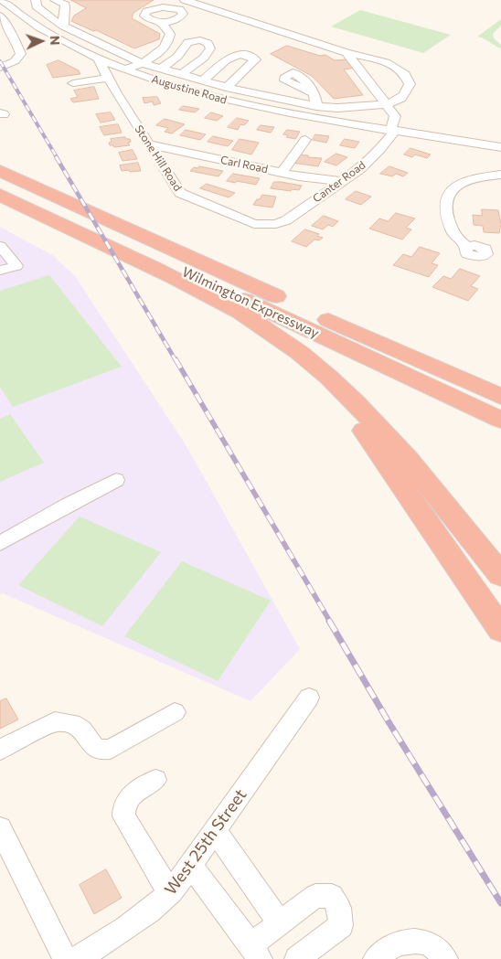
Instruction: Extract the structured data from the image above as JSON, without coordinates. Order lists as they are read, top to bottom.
{
  "streets": {
    "highway": ["Wilmington Expressway"],
    "street": [
      "Augustine Road",
      "Stone Hill Road",
      "Carl Road",
      "Canter Road",
      "West 25th Street"
    ]
  },
  "crossings": [
    ["Augustine Road", "Stone Hill Road"],
    ["Augustine Road", "Canter Road"],
    ["Stone Hill Road", "Carl Road"],
    ["Stone Hill Road", "Canter Road"],
    ["Carl Road", "Canter Road"]
  ],
  "north": "right"
}
